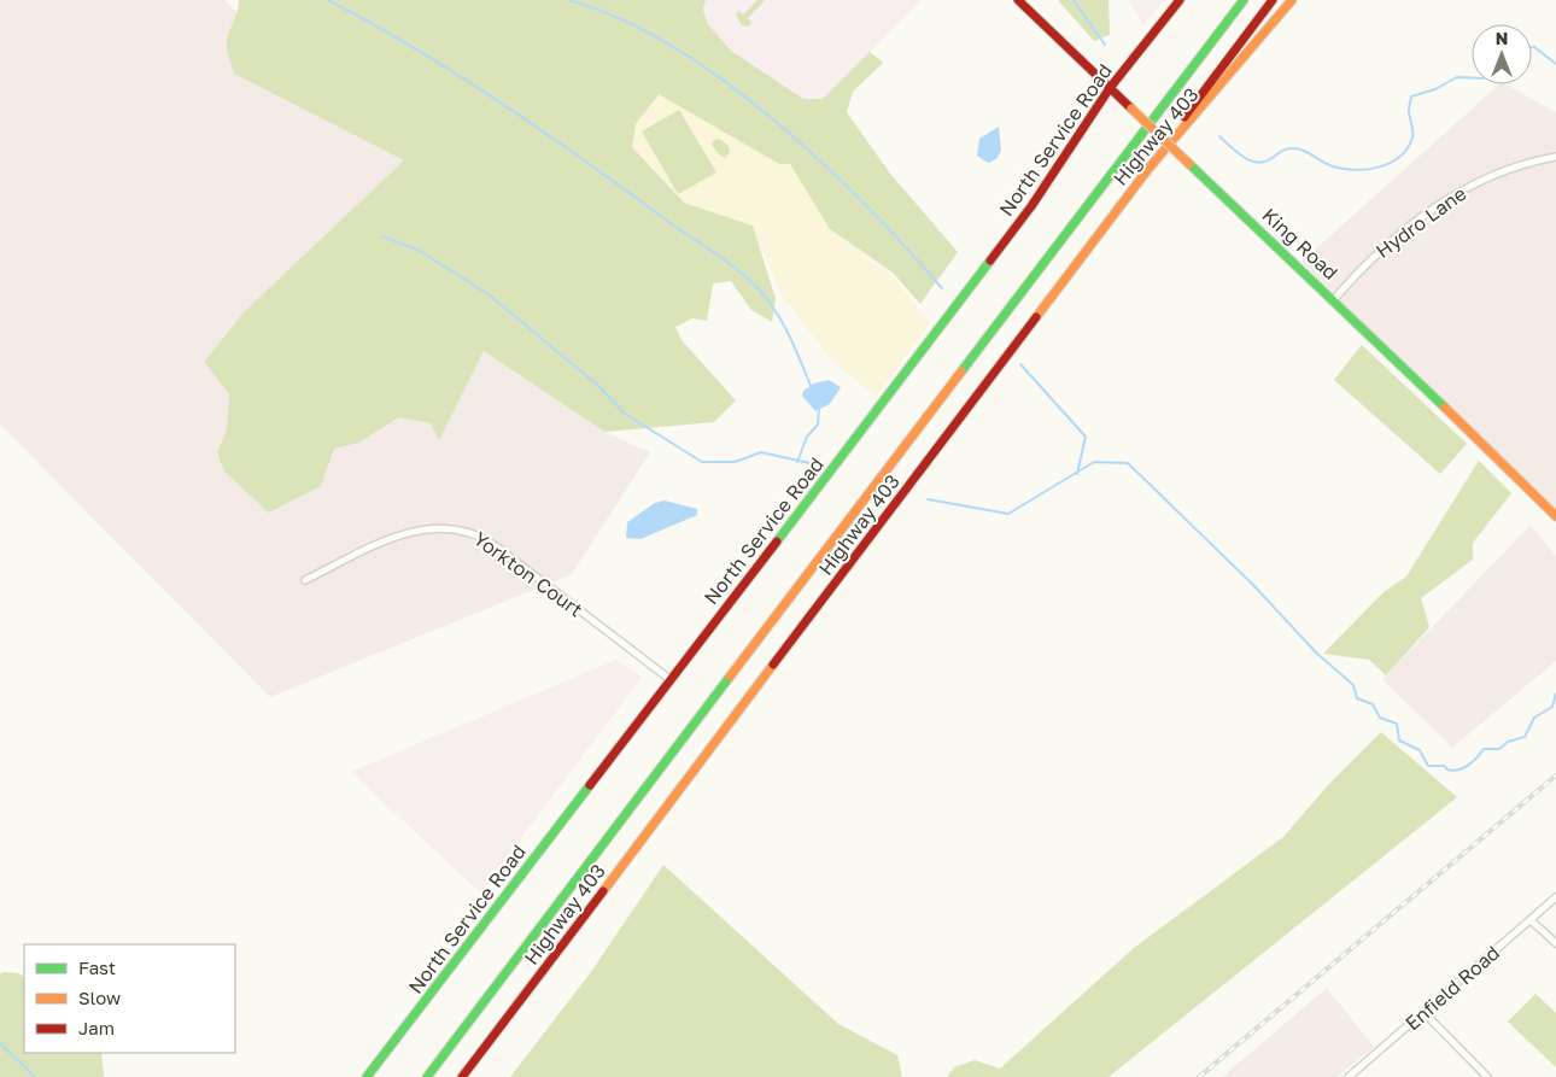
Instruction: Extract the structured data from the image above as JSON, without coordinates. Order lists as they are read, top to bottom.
{
  "streets": {
    "main road": ["Highway 403", "North Service Road", "King Road"],
    "street": ["Hydro Lane", "Yorkton Court", "Enfield Road"]
  },
  "crossings": [
    ["North Service Road", "King Road"],
    ["North Service Road", "Yorkton Court"],
    ["Hydro Lane", "King Road"]
  ],
  "legend": ["Fast", "Slow", "Jam"],
  "north": "top"
}
